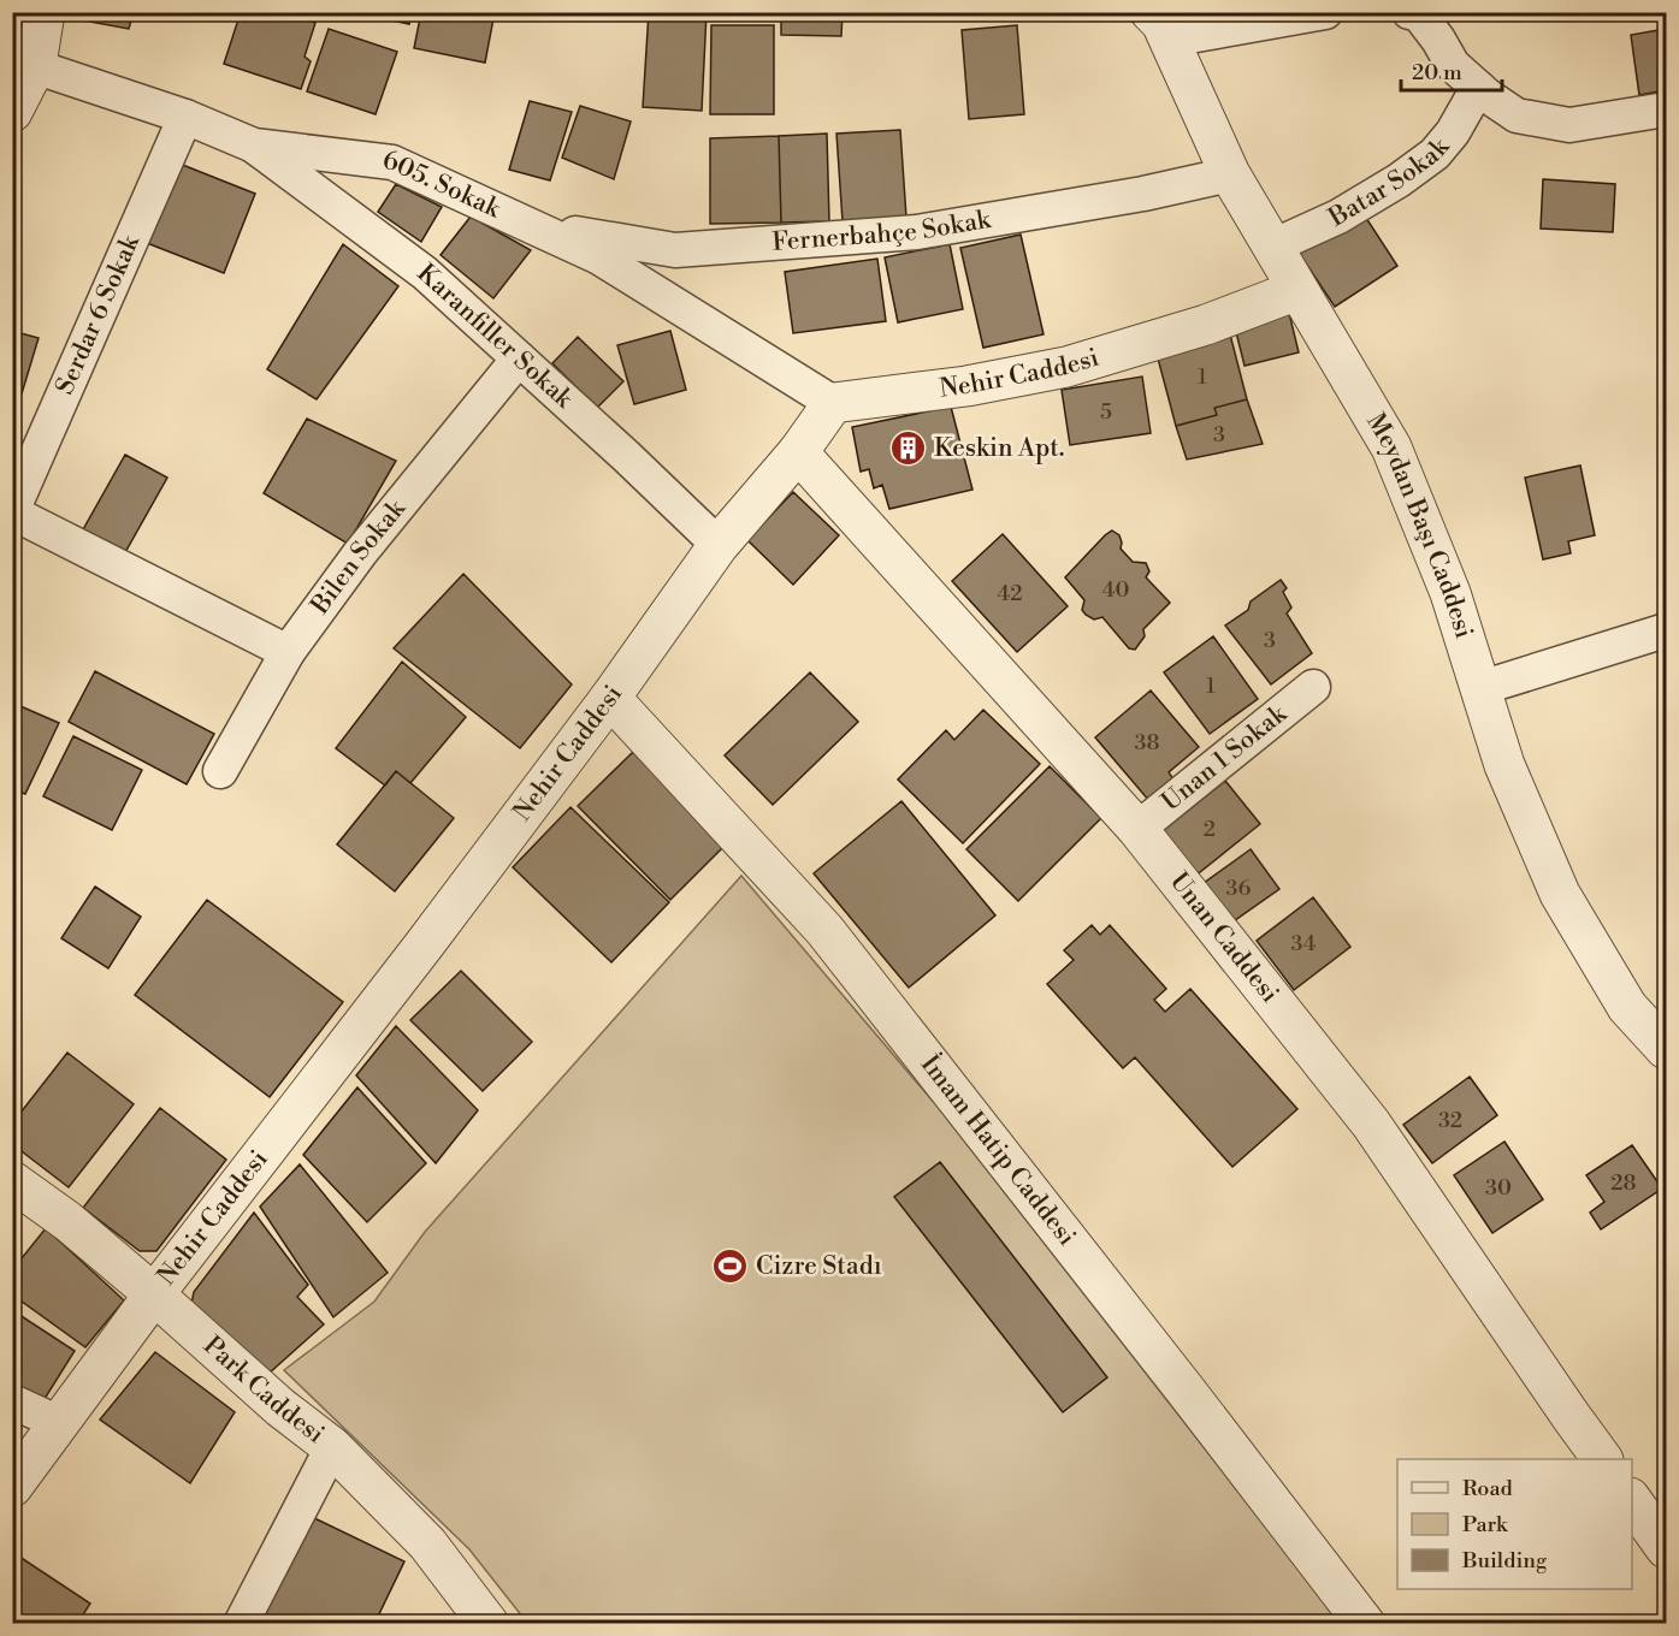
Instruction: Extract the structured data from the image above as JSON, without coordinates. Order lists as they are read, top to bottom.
{
  "streets": {
    "street": [
      "Batar Sokak",
      "605. Sokak",
      "Fernerbahçe Sokak",
      "Serdar 6 Sokak",
      "Karanfiller Sokak",
      "Nehir Caddesi",
      "Meydan Başı Caddesi",
      "Bilen Sokak",
      "Unan 1 Sokak",
      "Unan Caddesi",
      "İmam Hatip Caddesi",
      "Park Caddesi"
    ]
  },
  "crossings": [
    ["Batar Sokak", "Meydan Başı Caddesi"],
    ["605. Sokak", "Fernerbahçe Sokak"],
    ["605. Sokak", "Serdar 6 Sokak"],
    ["605. Sokak", "Karanfiller Sokak"],
    ["605. Sokak", "Nehir Caddesi"],
    ["Fernerbahçe Sokak", "Meydan Başı Caddesi"],
    ["Karanfiller Sokak", "Nehir Caddesi"],
    ["Karanfiller Sokak", "Bilen Sokak"],
    ["Nehir Caddesi", "Meydan Başı Caddesi"],
    ["Nehir Caddesi", "Unan Caddesi"],
    ["Nehir Caddesi", "İmam Hatip Caddesi"],
    ["Nehir Caddesi", "Park Caddesi"],
    ["Unan 1 Sokak", "Unan Caddesi"]
  ],
  "places": {
    "building": ["Keskin Apt."],
    "sports": ["Cizre Stadı"]
  },
  "house_numbers": [
    "1",
    "5",
    "3",
    "40",
    "42",
    "3",
    "1",
    "38",
    "2",
    "36",
    "34",
    "32",
    "28",
    "30"
  ],
  "legend": ["Road", "Park", "Building"],
  "scale_bar": "20 m"
}
